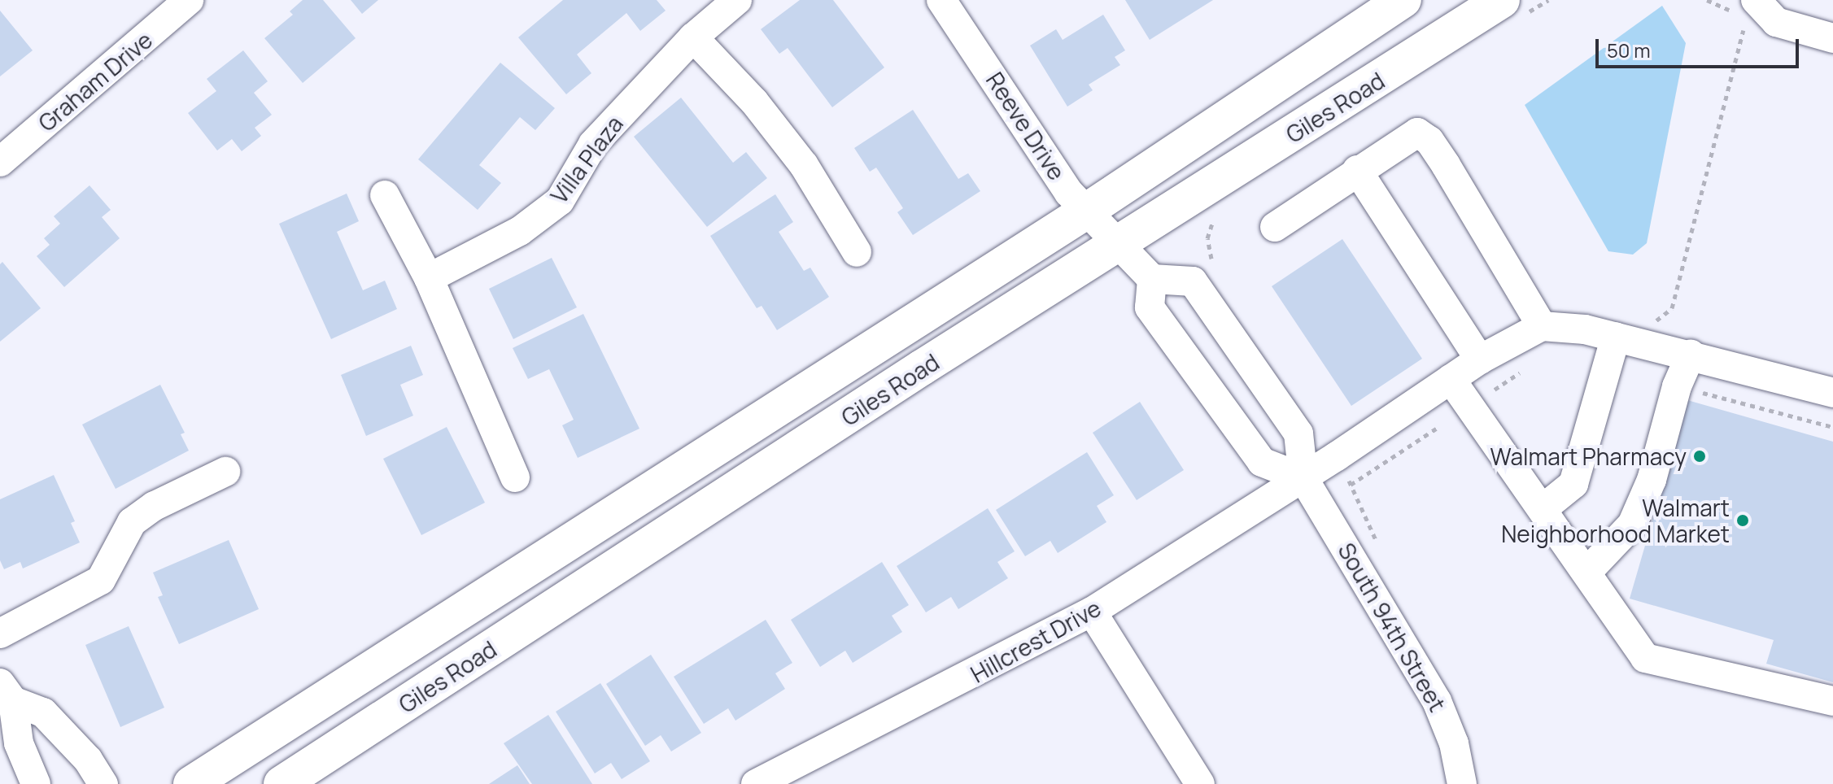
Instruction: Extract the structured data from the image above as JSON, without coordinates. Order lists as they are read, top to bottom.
{
  "streets": {
    "main road": ["Giles Road"],
    "street": [
      "Graham Drive",
      "Reeve Drive",
      "Villa Plaza",
      "South 94th Street",
      "Hillcrest Drive"
    ]
  },
  "crossings": [
    ["Giles Road", "Reeve Drive"],
    ["South 94th Street", "Hillcrest Drive"]
  ],
  "places": ["Walmart Pharmacy", "Walmart Neighborhood Market"],
  "scale_bar": "50 m"
}
